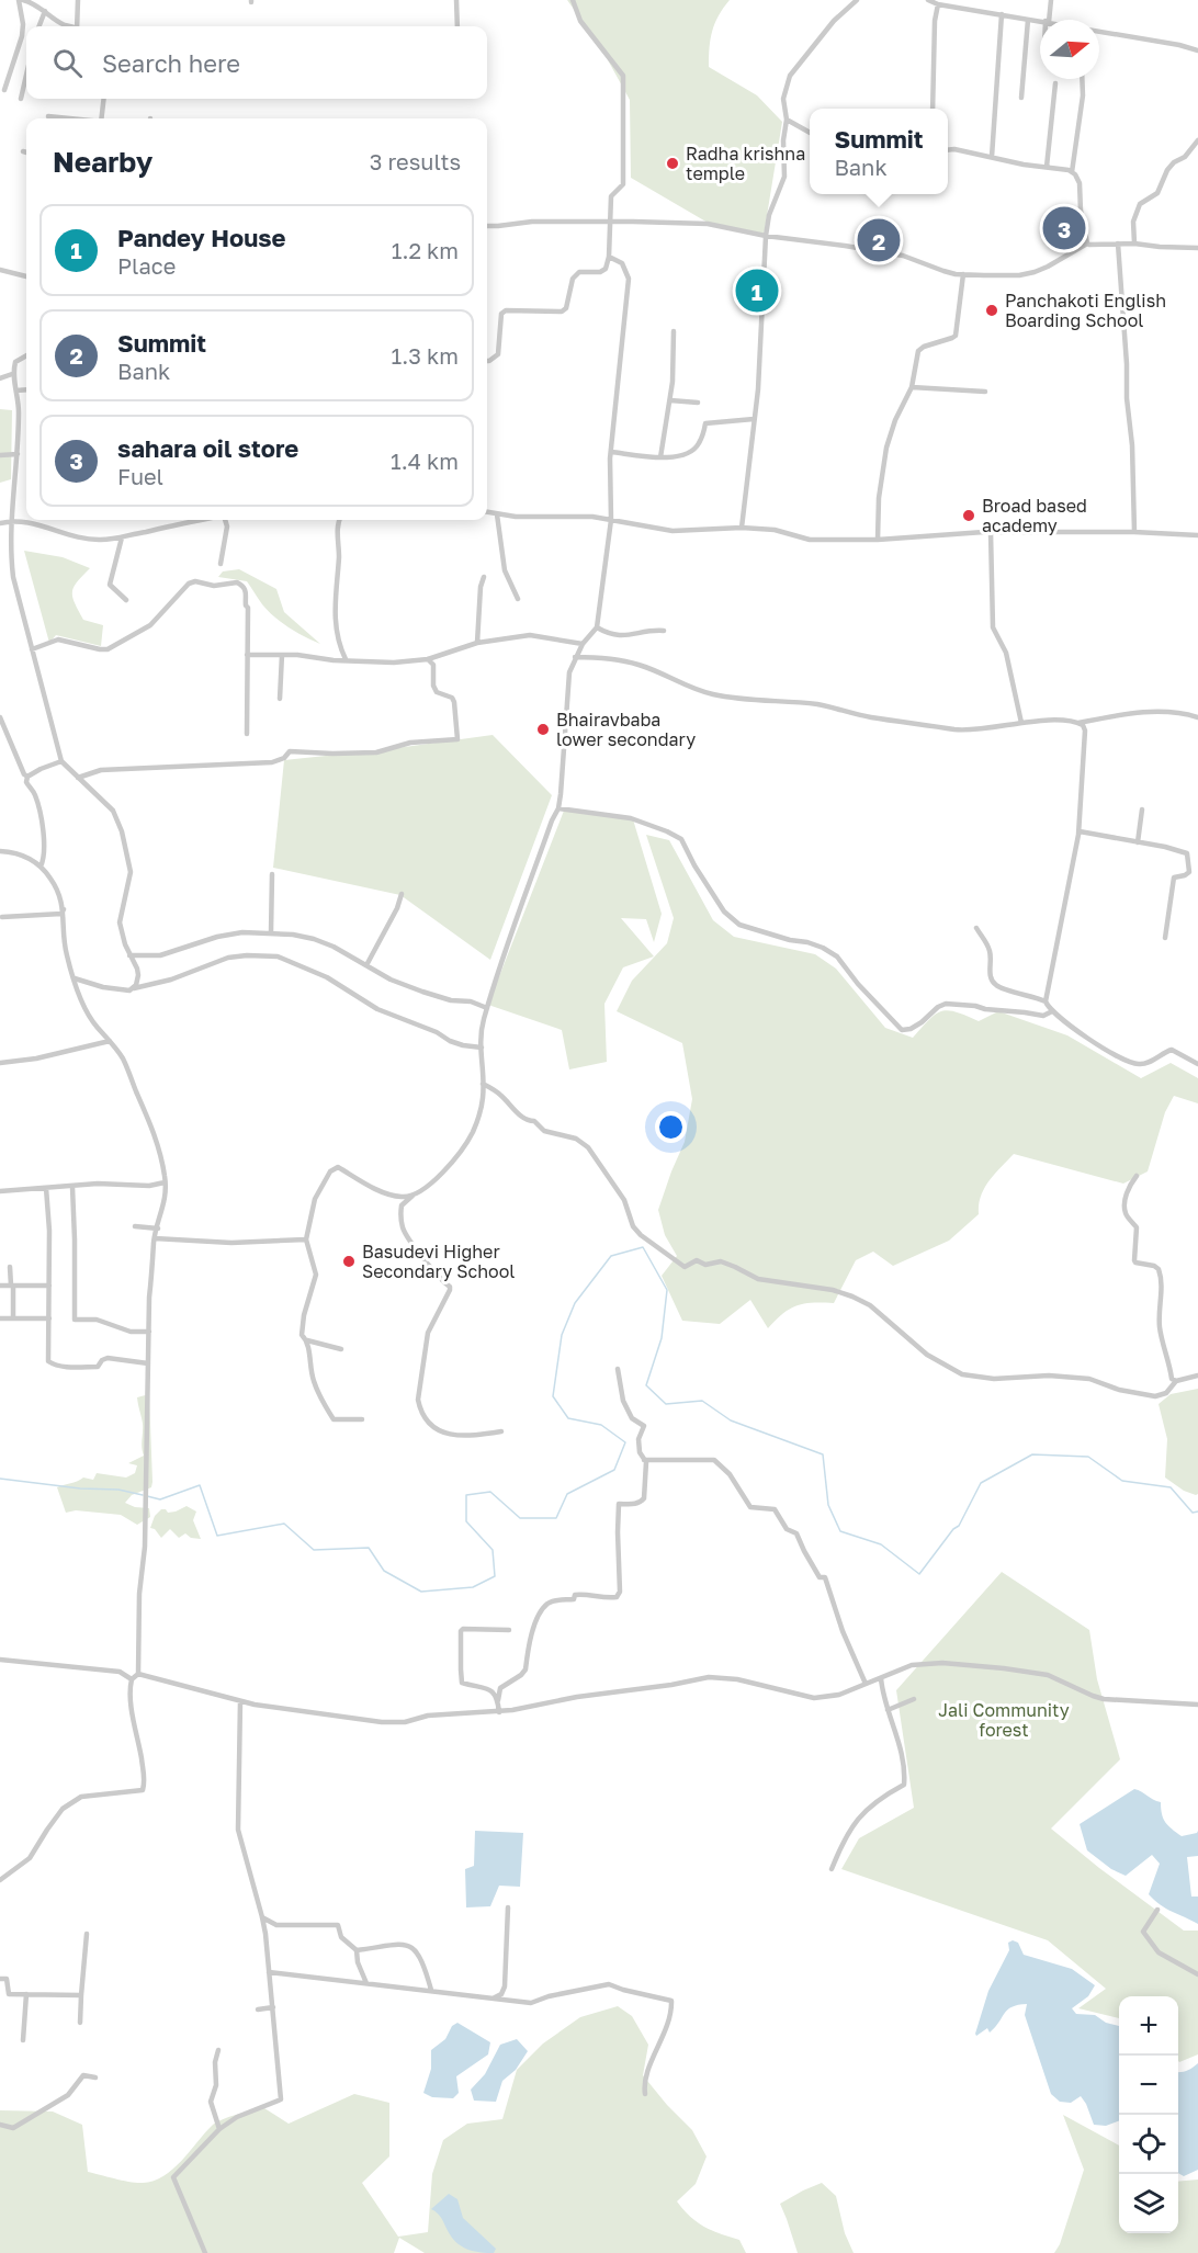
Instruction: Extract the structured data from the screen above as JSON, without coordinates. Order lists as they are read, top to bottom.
{
  "parks": ["Jali Community forest"],
  "places": [
    "Radha krishna temple",
    "Panchakoti English Boarding School",
    "Broad based academy",
    "Bhairavbaba lower secondary",
    "Basudevi Higher Secondary School"
  ],
  "north": "right",
  "page": {
    "search": "Search here",
    "popup": ["Summit", "Bank"],
    "heading": ["Nearby", "3 results"],
    "pins": ["3", "2", "1"],
    "list": [
      {
        "mark": "1",
        "name": "Pandey House",
        "note": "Place",
        "value": "1.2 km"
      },
      {
        "mark": "2",
        "name": "Summit",
        "note": "Bank",
        "value": "1.3 km"
      },
      {
        "mark": "3",
        "name": "sahara oil store",
        "note": "Fuel",
        "value": "1.4 km"
      }
    ],
    "map_buttons": ["+", "−"]
  }
}
